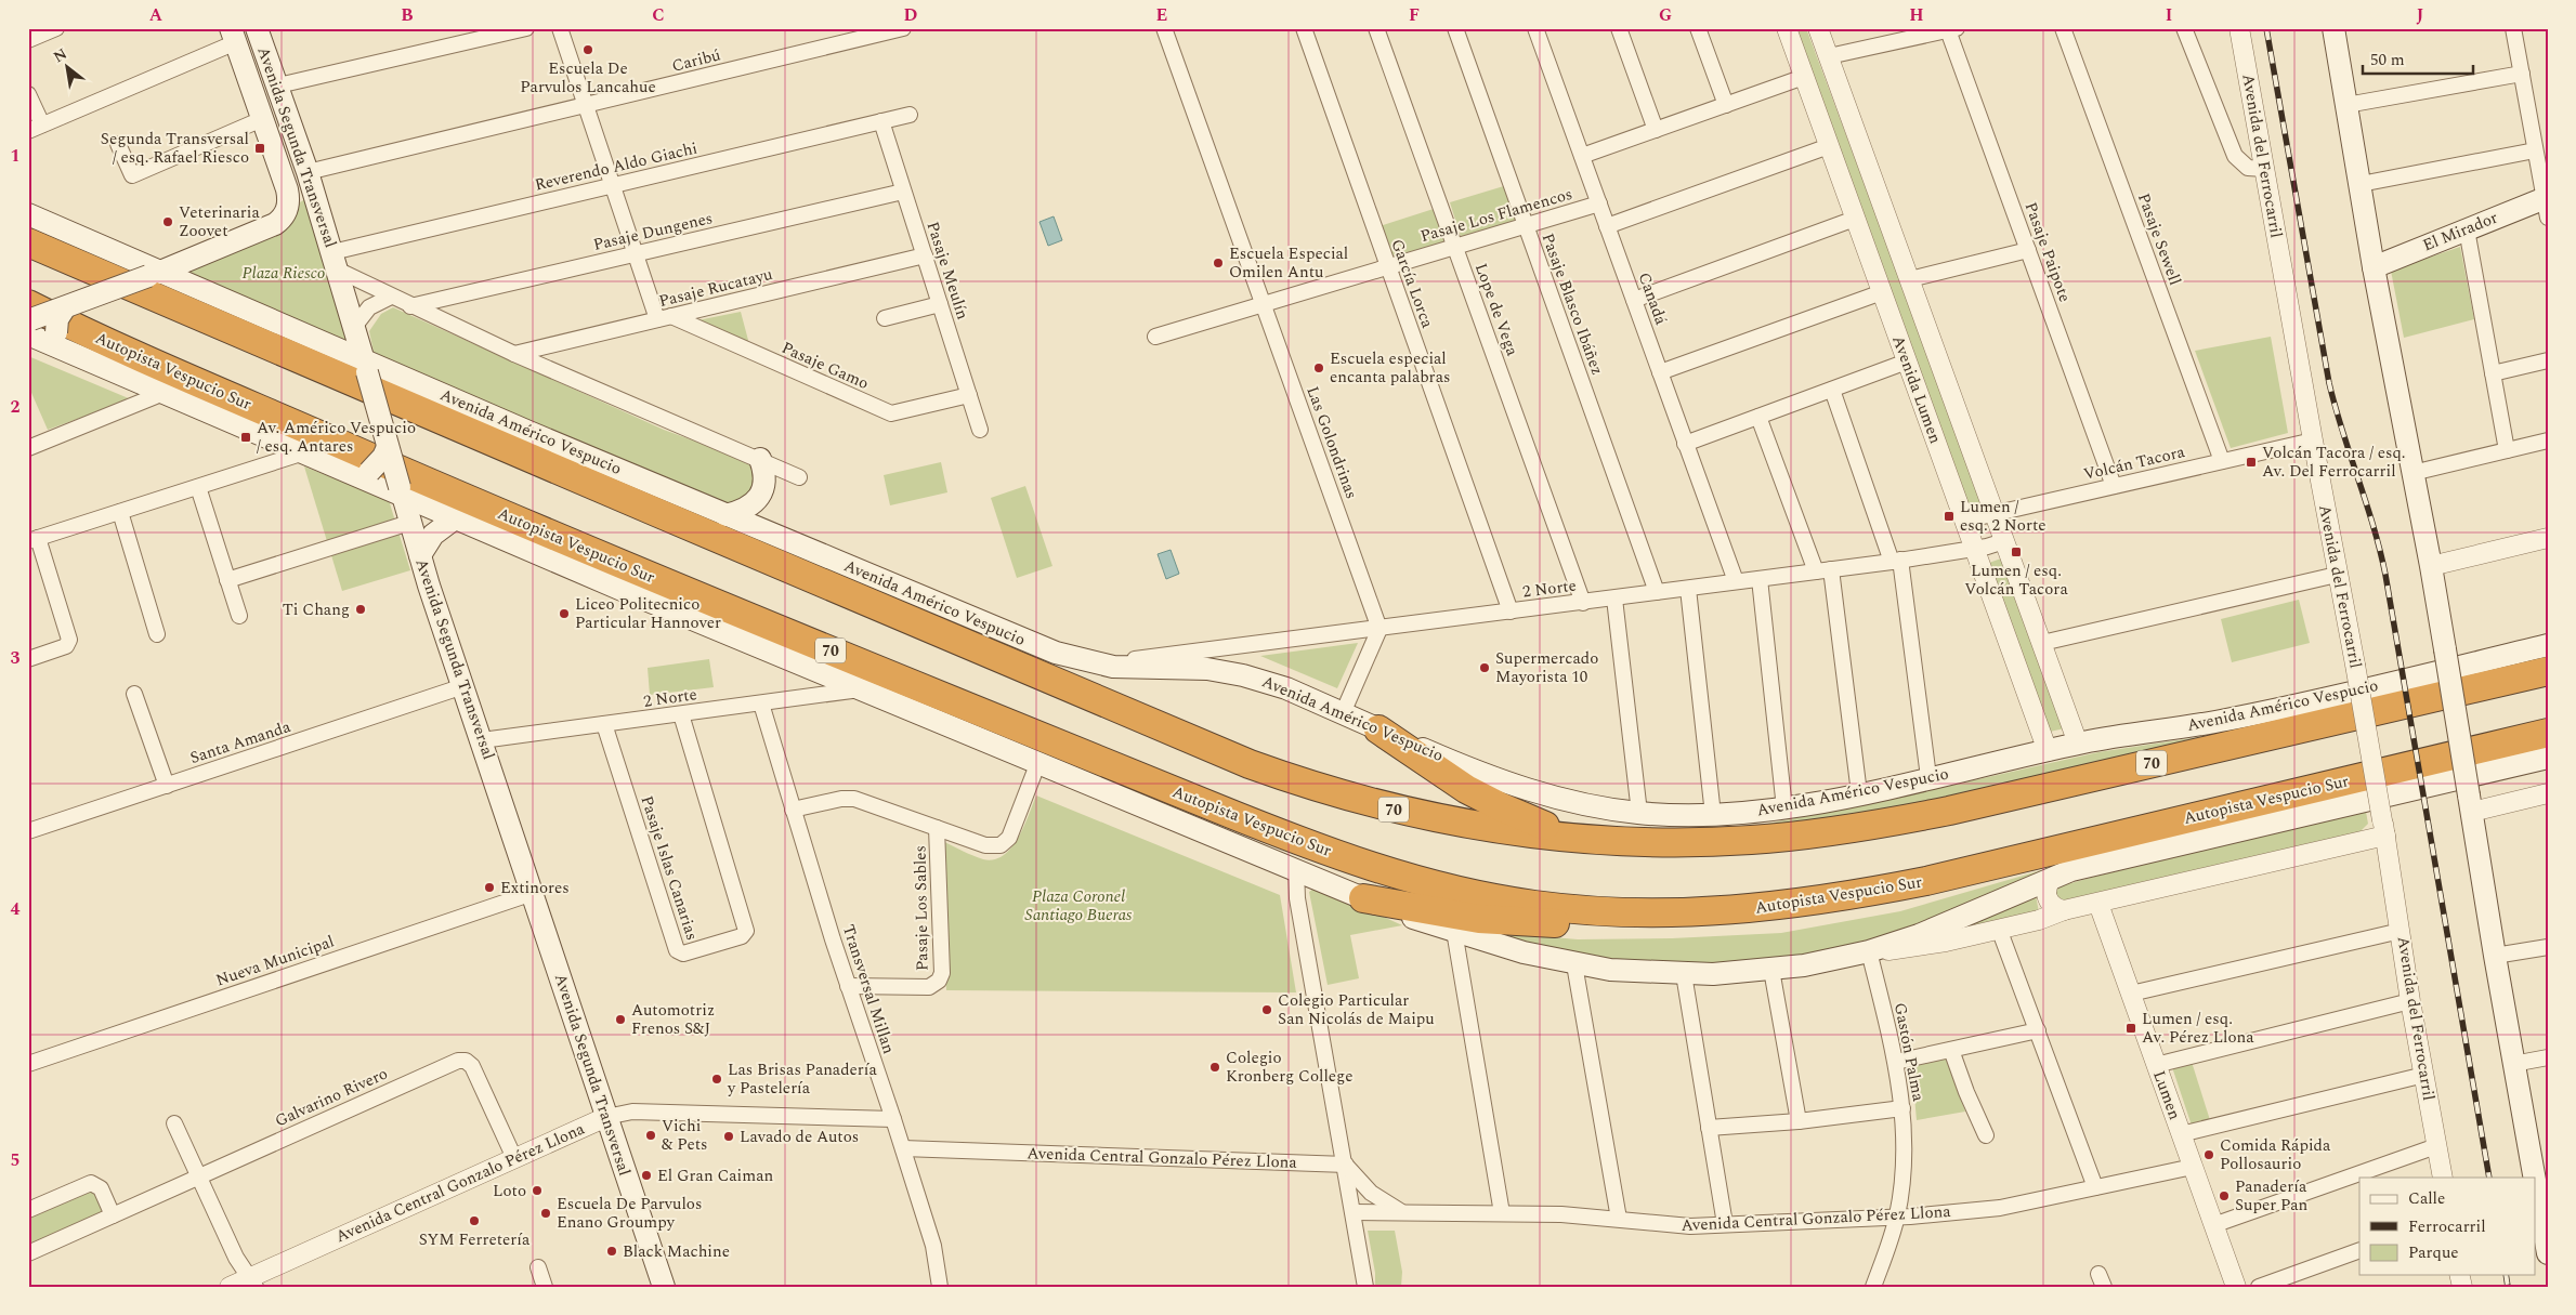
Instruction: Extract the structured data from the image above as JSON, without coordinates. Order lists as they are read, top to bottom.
{
  "streets": {
    "highway": ["Autopista Vespucio Sur", "70"],
    "main road": ["Avenida Segunda Transversal", "El Mirador", "Avenida Américo Vespucio"],
    "street": [
      "Caribú",
      "Avenida del Ferrocarril",
      "Reverendo Aldo Giachi",
      "Pasaje Los Flamencos",
      "Pasaje Dungenes",
      "Pasaje Sewell",
      "Pasaje Paipote",
      "Pasaje Meulín",
      "García Lorca",
      "Pasaje Rucatayu",
      "Canadá",
      "Pasaje Blasco Ibáñez",
      "Lope de Vega",
      "Pasaje Gamo",
      "Avenida Lumen",
      "Las Golondrinas",
      "Volcán Tacora",
      "2 Norte",
      "Santa Amanda",
      "Pasaje Islas Canarias",
      "Pasaje Los Sables",
      "Nueva Municipal",
      "Transversal Millan",
      "Gastón Palma",
      "Lumen",
      "Galvarino Rivero",
      "Avenida Central Gonzalo Pérez Llona"
    ]
  },
  "crossings": [
    ["Caribú", "Avenida Segunda Transversal"],
    ["Avenida Segunda Transversal", "Reverendo Aldo Giachi"],
    ["Avenida Segunda Transversal", "Autopista Vespucio Sur"],
    ["Avenida Segunda Transversal", "Avenida Américo Vespucio"],
    ["Avenida Segunda Transversal", "2 Norte"],
    ["Avenida Segunda Transversal", "Santa Amanda"],
    ["Avenida Segunda Transversal", "Nueva Municipal"],
    ["Avenida Segunda Transversal", "Avenida Central Gonzalo Pérez Llona"],
    ["Avenida del Ferrocarril", "Volcán Tacora"],
    ["Reverendo Aldo Giachi", "Pasaje Meulín"],
    ["Pasaje Los Flamencos", "García Lorca"],
    ["Pasaje Los Flamencos", "Canadá"],
    ["Pasaje Los Flamencos", "Pasaje Blasco Ibáñez"],
    ["Pasaje Los Flamencos", "Lope de Vega"],
    ["Pasaje Los Flamencos", "Las Golondrinas"],
    ["Pasaje Dungenes", "Pasaje Meulín"],
    ["Pasaje Sewell", "Volcán Tacora"],
    ["Pasaje Paipote", "Volcán Tacora"],
    ["Pasaje Meulín", "Pasaje Rucatayu"],
    ["Pasaje Meulín", "Pasaje Gamo"],
    ["García Lorca", "2 Norte"],
    ["Pasaje Rucatayu", "Pasaje Gamo"],
    ["Canadá", "2 Norte"],
    ["Pasaje Blasco Ibáñez", "2 Norte"],
    ["Lope de Vega", "2 Norte"],
    ["Avenida Lumen", "Avenida Américo Vespucio"],
    ["Avenida Lumen", "Volcán Tacora"],
    ["Avenida Lumen", "2 Norte"],
    ["Avenida Américo Vespucio", "2 Norte"],
    ["Las Golondrinas", "2 Norte"],
    ["2 Norte", "Pasaje Islas Canarias"],
    ["2 Norte", "Transversal Millan"],
    ["Pasaje Los Sables", "Transversal Millan"],
    ["Transversal Millan", "Avenida Central Gonzalo Pérez Llona"],
    ["Gastón Palma", "Avenida Central Gonzalo Pérez Llona"],
    ["Lumen", "Avenida Central Gonzalo Pérez Llona"],
    ["Galvarino Rivero", "Avenida Central Gonzalo Pérez Llona"]
  ],
  "parks": ["Plaza Riesco", "Plaza Coronel Santiago Bueras"],
  "places": {
    "other": [
      "Escuela De Parvulos Lancahue",
      "Veterinaria Zoovet",
      "Escuela Especial Omilen Antu",
      "Escuela especial encanta palabras",
      "Ti Chang",
      "Liceo Politecnico Particular Hannover",
      "Supermercado Mayorista 10",
      "Extinores",
      "Colegio Particular San Nicolás de Maipu",
      "Automotriz Frenos S&J",
      "Colegio Kronberg College",
      "Las Brisas Panadería y Pastelería",
      "Vichi & Pets",
      "Lavado de Autos",
      "Comida Rápida Pollosaurio",
      "El Gran Caiman",
      "Loto",
      "Panadería Super Pan",
      "Escuela De Parvulos Enano Groumpy",
      "SYM Ferretería",
      "Black Machine"
    ],
    "transit": [
      "Segunda Transversal / esq. Rafael Riesco",
      "Av. Américo Vespucio / esq. Antares",
      "Volcán Tacora / esq. Av. Del Ferrocarril",
      "Lumen / esq. 2 Norte",
      "Lumen / esq. Volcán Tacora",
      "Lumen / esq. Av. Pérez Llona"
    ]
  },
  "legend": ["Calle", "Ferrocarril", "Parque"],
  "scale_bar": "50 m",
  "north": "top left",
  "grid": {
    "columns": [
      "A",
      "B",
      "C",
      "D",
      "E",
      "F",
      "G",
      "H",
      "I",
      "J"
    ],
    "rows": [
      "1",
      "2",
      "3",
      "4",
      "5"
    ]
  }
}
